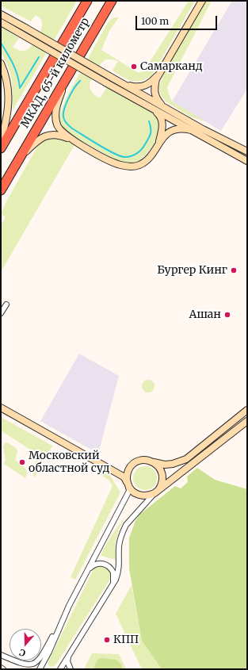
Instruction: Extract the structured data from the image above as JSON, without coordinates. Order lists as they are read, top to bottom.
{
  "streets": {
    "highway": ["МКАД, 65-й километр"]
  },
  "places": [
    "Самарканд",
    "Бургер Кинг",
    "Ашан",
    "Московский областной суд",
    "КПП"
  ],
  "scale_bar": "100 m",
  "north": "bottom"
}
